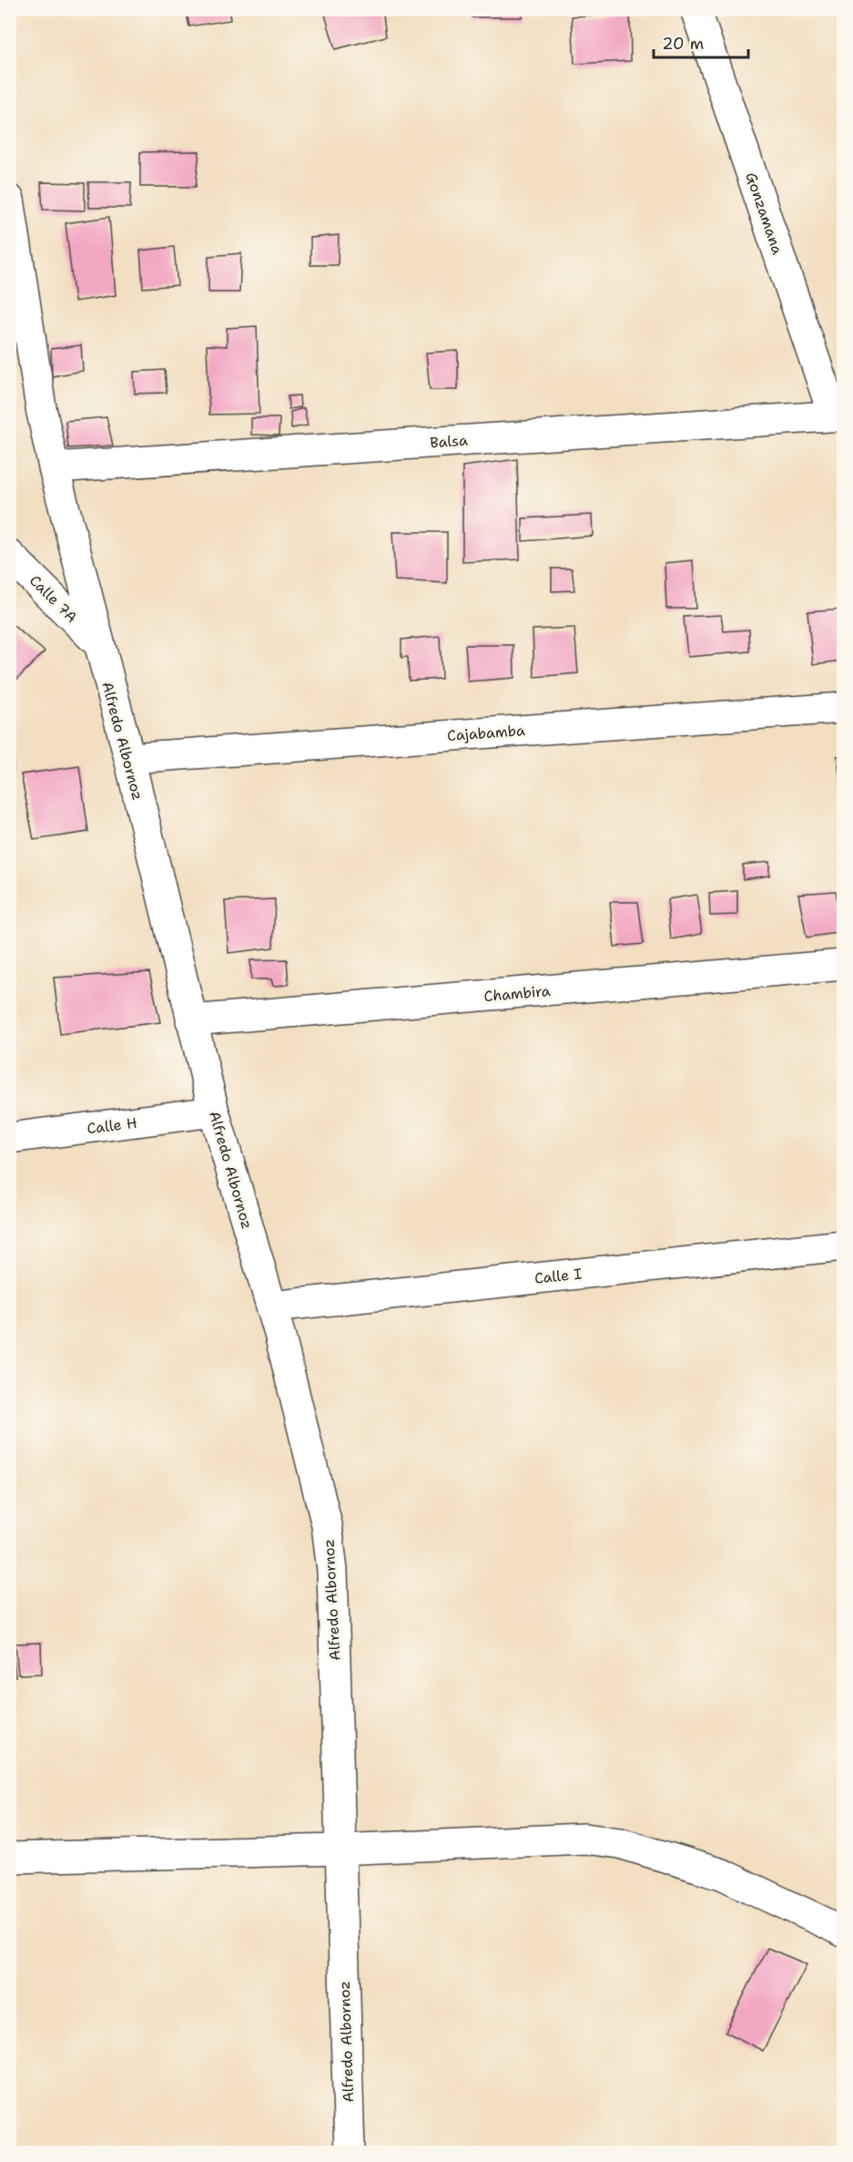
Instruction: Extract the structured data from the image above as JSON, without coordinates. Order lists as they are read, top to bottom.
{
  "streets": {
    "street": [
      "Gonzamana",
      "Balsa",
      "Calle 7A",
      "Cajabamba",
      "Alfredo Albornoz",
      "Chambira",
      "Calle H",
      "Calle I"
    ]
  },
  "crossings": [
    ["Gonzamana", "Balsa"],
    ["Balsa", "Alfredo Albornoz"],
    ["Calle 7A", "Alfredo Albornoz"],
    ["Cajabamba", "Alfredo Albornoz"],
    ["Alfredo Albornoz", "Chambira"],
    ["Alfredo Albornoz", "Calle H"],
    ["Alfredo Albornoz", "Calle I"]
  ],
  "scale_bar": "20 m"
}
